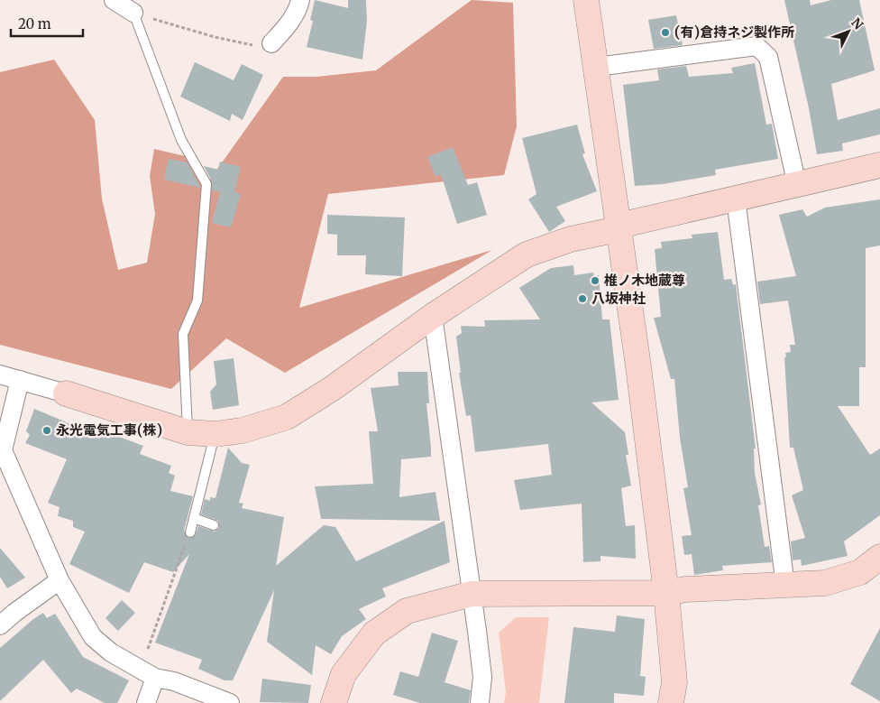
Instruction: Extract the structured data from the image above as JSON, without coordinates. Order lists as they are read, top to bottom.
{
  "places": [
    "(有)倉持ネジ製作所",
    "椎ノ木地蔵尊",
    "八坂神社",
    "永光電気工事(株)"
  ],
  "scale_bar": "20 m",
  "north": "top right"
}
